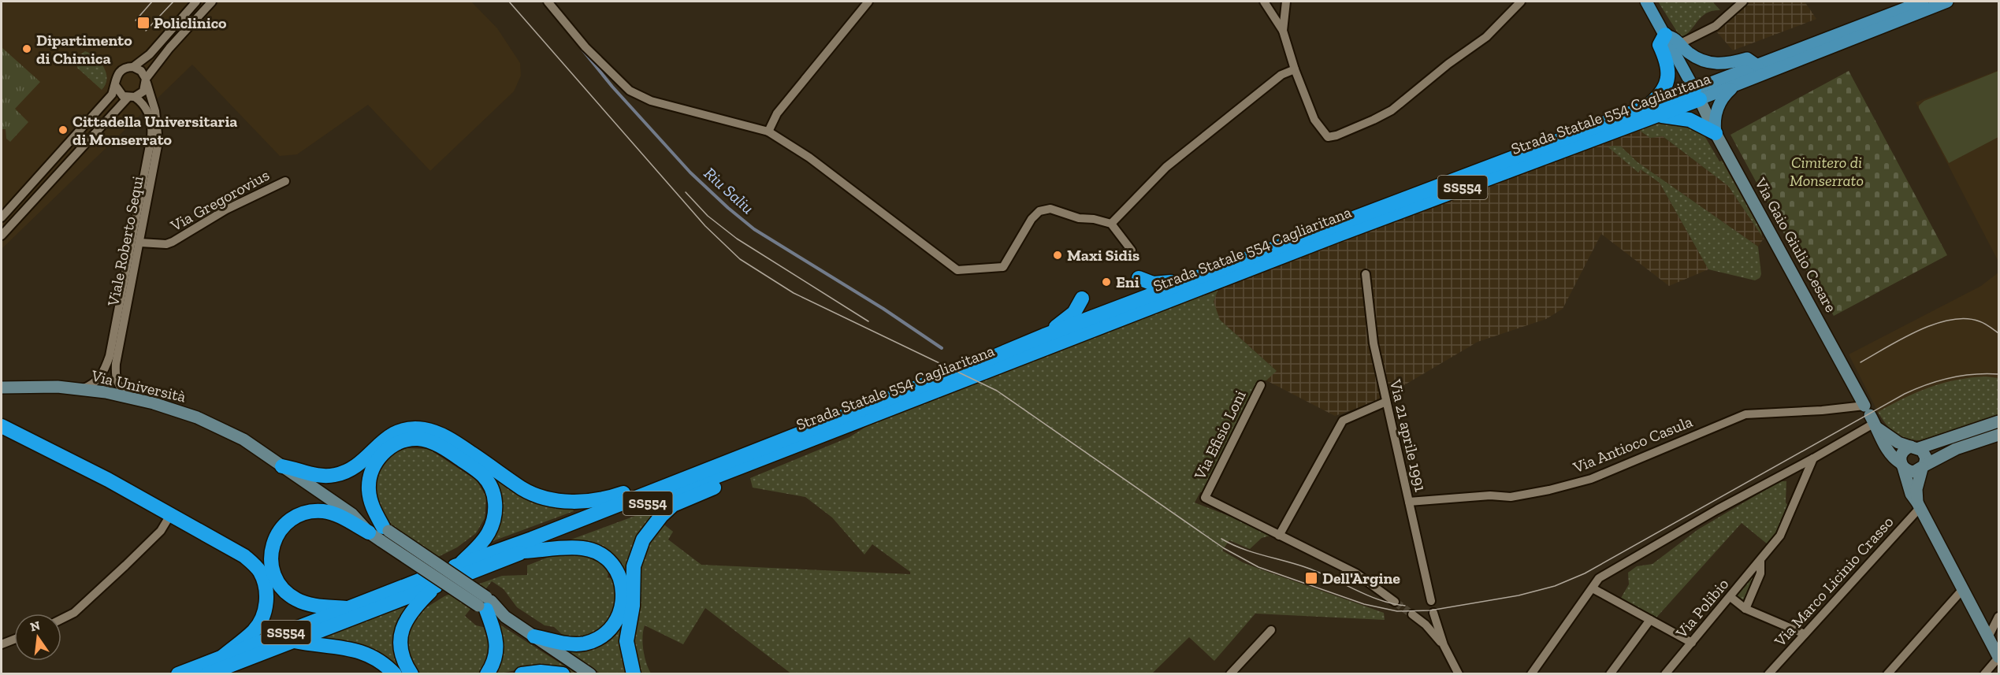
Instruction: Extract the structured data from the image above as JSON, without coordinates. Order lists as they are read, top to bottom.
{
  "streets": {
    "highway": ["Strada Statale 554 Cagliaritana", "SS554"],
    "main road": ["Via Gaio Giulio Cesare", "Via Università"],
    "street": [
      "Via Gregorovius",
      "Viale Roberto Sequi",
      "Via Efisio Loni",
      "Via 21 aprile 1991",
      "Via Antioco Casula",
      "Via Marco Licinio Crasso",
      "Via Polibio"
    ]
  },
  "crossings": [
    ["Strada Statale 554 Cagliaritana", "Via Gaio Giulio Cesare"],
    ["Via Gregorovius", "Viale Roberto Sequi"],
    ["Viale Roberto Sequi", "Via Università"],
    ["Via Gaio Giulio Cesare", "Via Antioco Casula"],
    ["Via Gaio Giulio Cesare", "Via Marco Licinio Crasso"],
    ["Via 21 aprile 1991", "Via Antioco Casula"]
  ],
  "water": ["Riu Saliu"],
  "parks": ["Cimitero di Monserrato"],
  "places": {
    "transit": ["Policlinico", "Dell'Argine"],
    "other": [
      "Dipartimento di Chimica",
      "Cittadella Universitaria di Monserrato",
      "Maxi Sidis",
      "Eni"
    ]
  },
  "north": "top"
}
